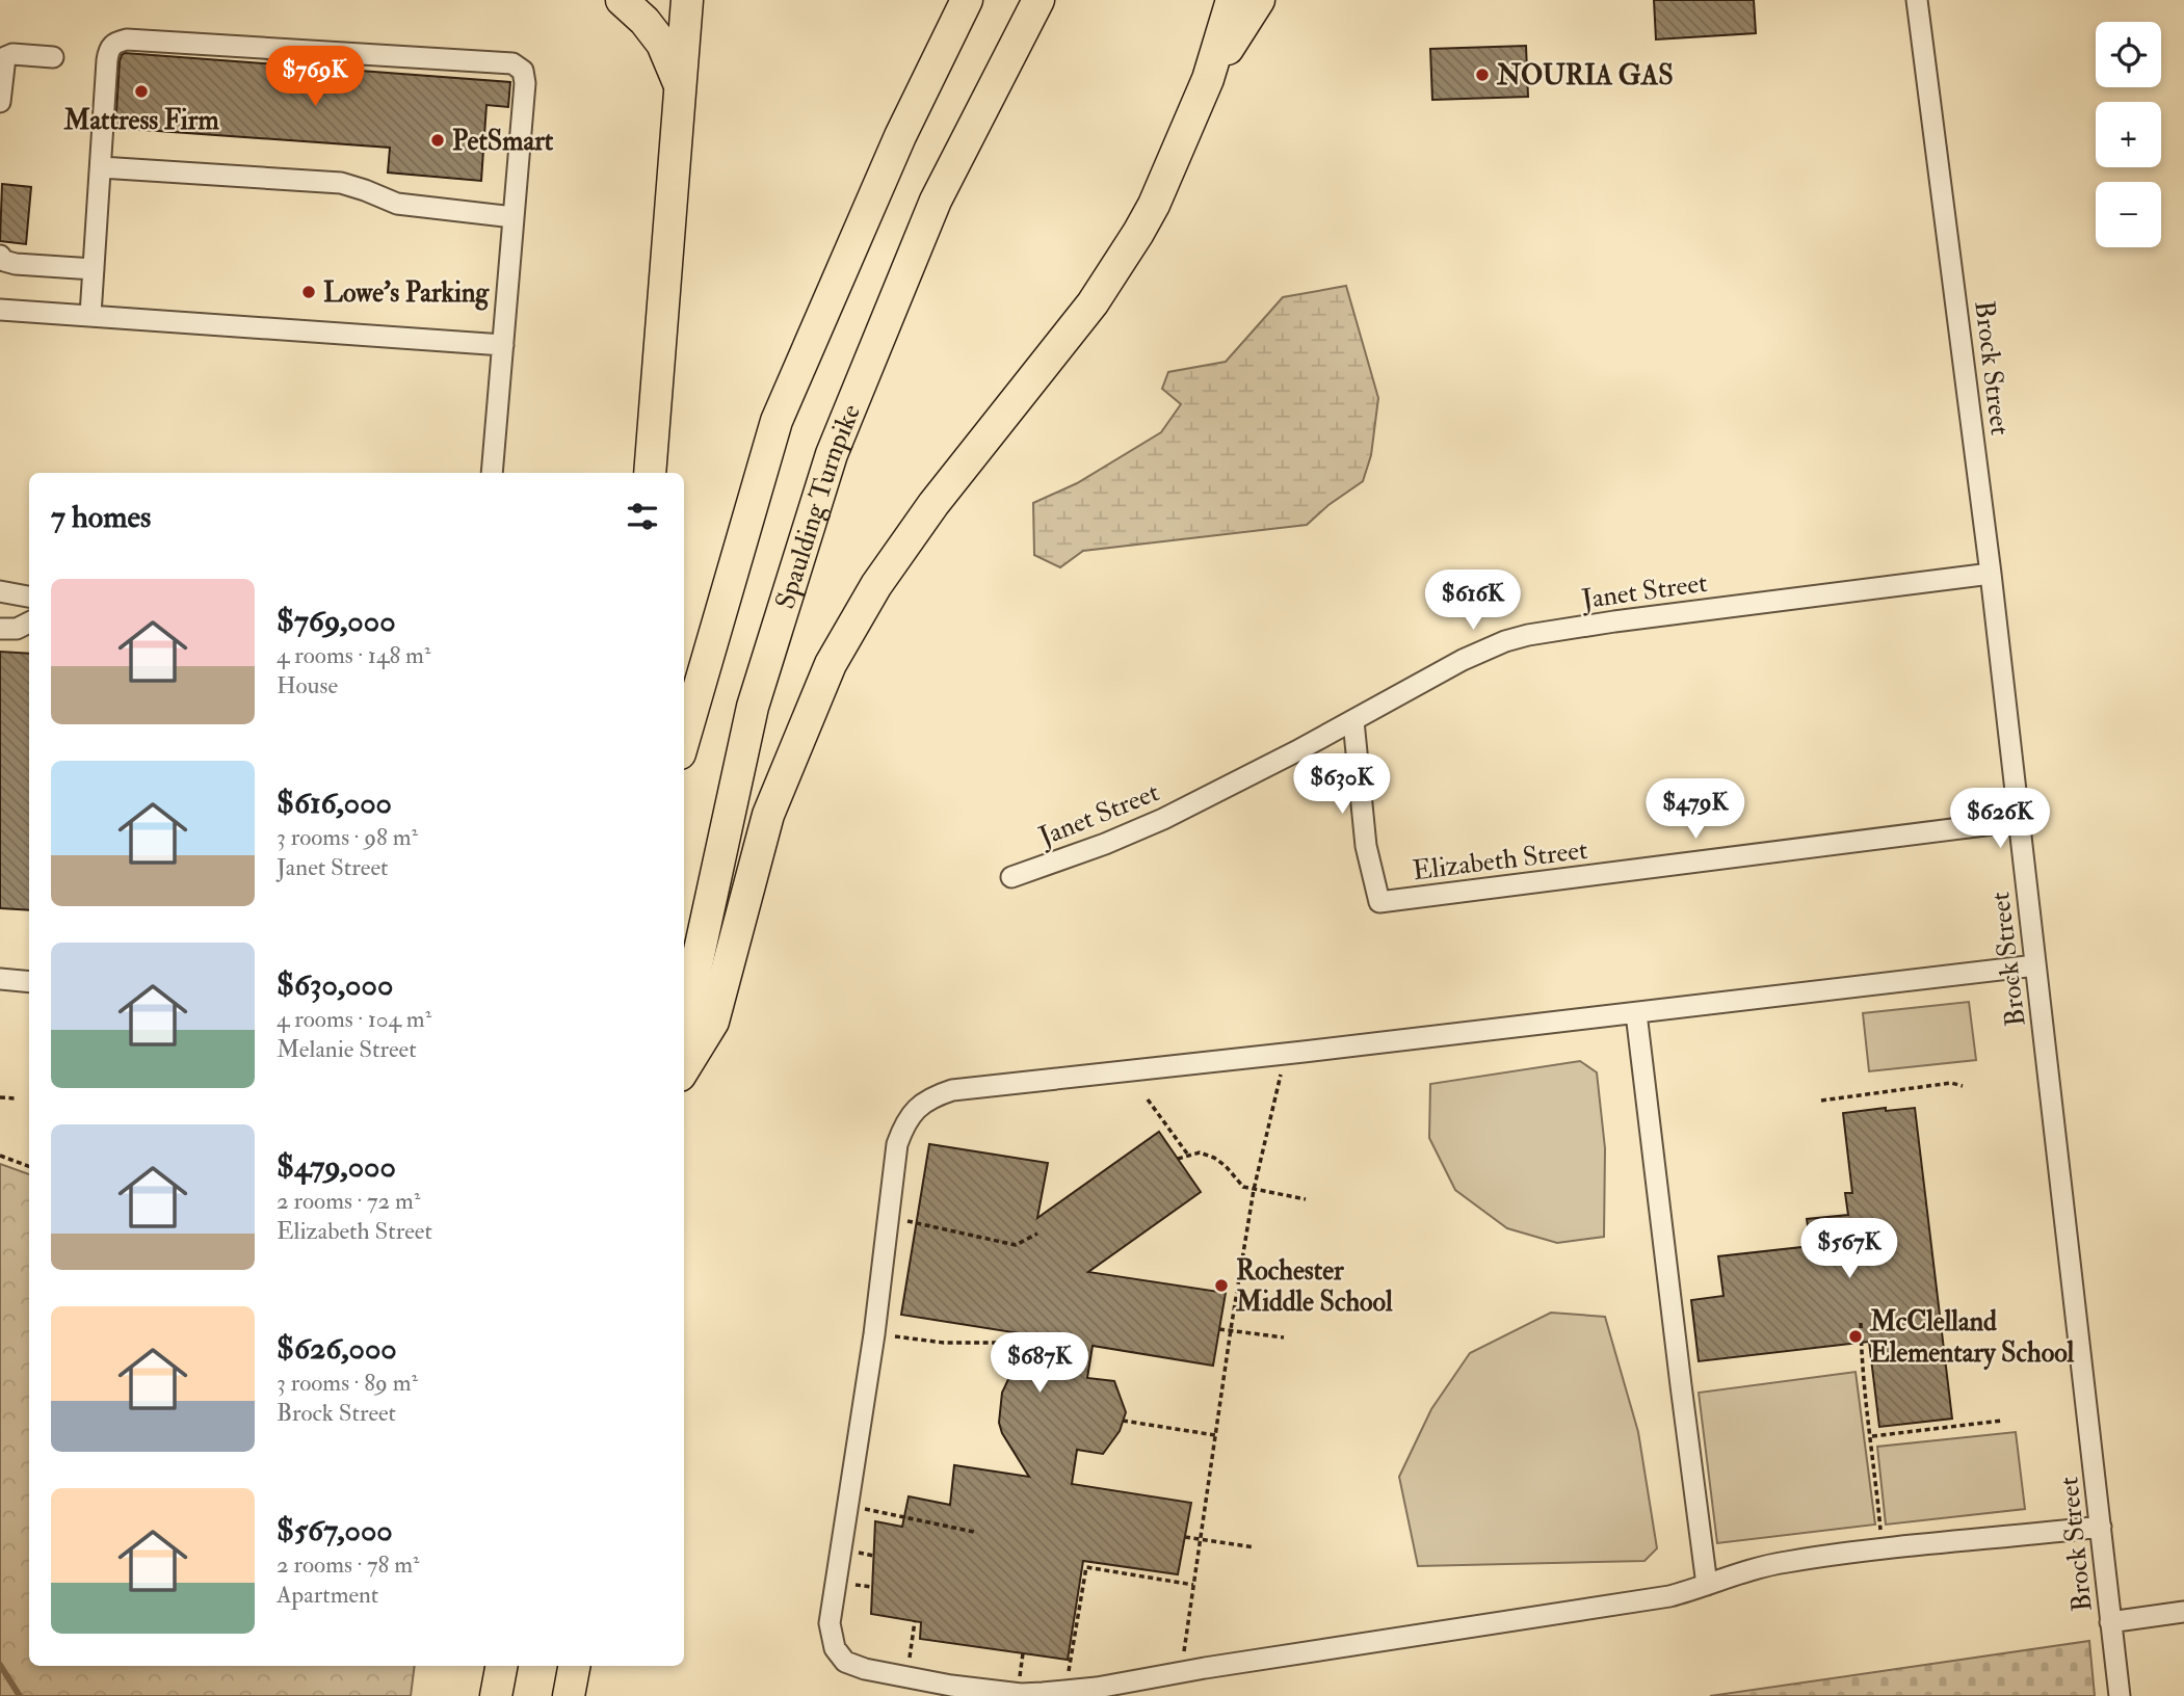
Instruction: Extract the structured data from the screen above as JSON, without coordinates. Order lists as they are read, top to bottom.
{
  "streets": {
    "highway": ["Spaulding Turnpike"],
    "street": ["Brock Street", "Janet Street", "Elizabeth Street"]
  },
  "crossings": [
    ["Brock Street", "Janet Street"],
    ["Brock Street", "Elizabeth Street"],
    ["Janet Street", "Elizabeth Street"]
  ],
  "places": [
    "NOURIA GAS",
    "Mattress Firm",
    "PetSmart",
    "Lowe's Parking",
    "Rochester Middle School",
    "McClelland Elementary School"
  ],
  "page": {
    "map_buttons": ["+", "−"],
    "price": [
      "$769K",
      "$616K",
      "$630K",
      "$479K",
      "$626K",
      "$567K",
      "$687K"
    ],
    "heading": "7 homes",
    "list": [
      {
        "name": "$769,000",
        "note": "4 rooms · 148 m² · House"
      },
      {
        "name": "$616,000",
        "note": "3 rooms · 98 m² · Janet Street"
      },
      {
        "name": "$630,000",
        "note": "4 rooms · 104 m² · Melanie Street"
      },
      {
        "name": "$479,000",
        "note": "2 rooms · 72 m² · Elizabeth Street"
      },
      {
        "name": "$626,000",
        "note": "3 rooms · 89 m² · Brock Street"
      },
      {
        "name": "$567,000",
        "note": "2 rooms · 78 m² · Apartment"
      }
    ]
  }
}
